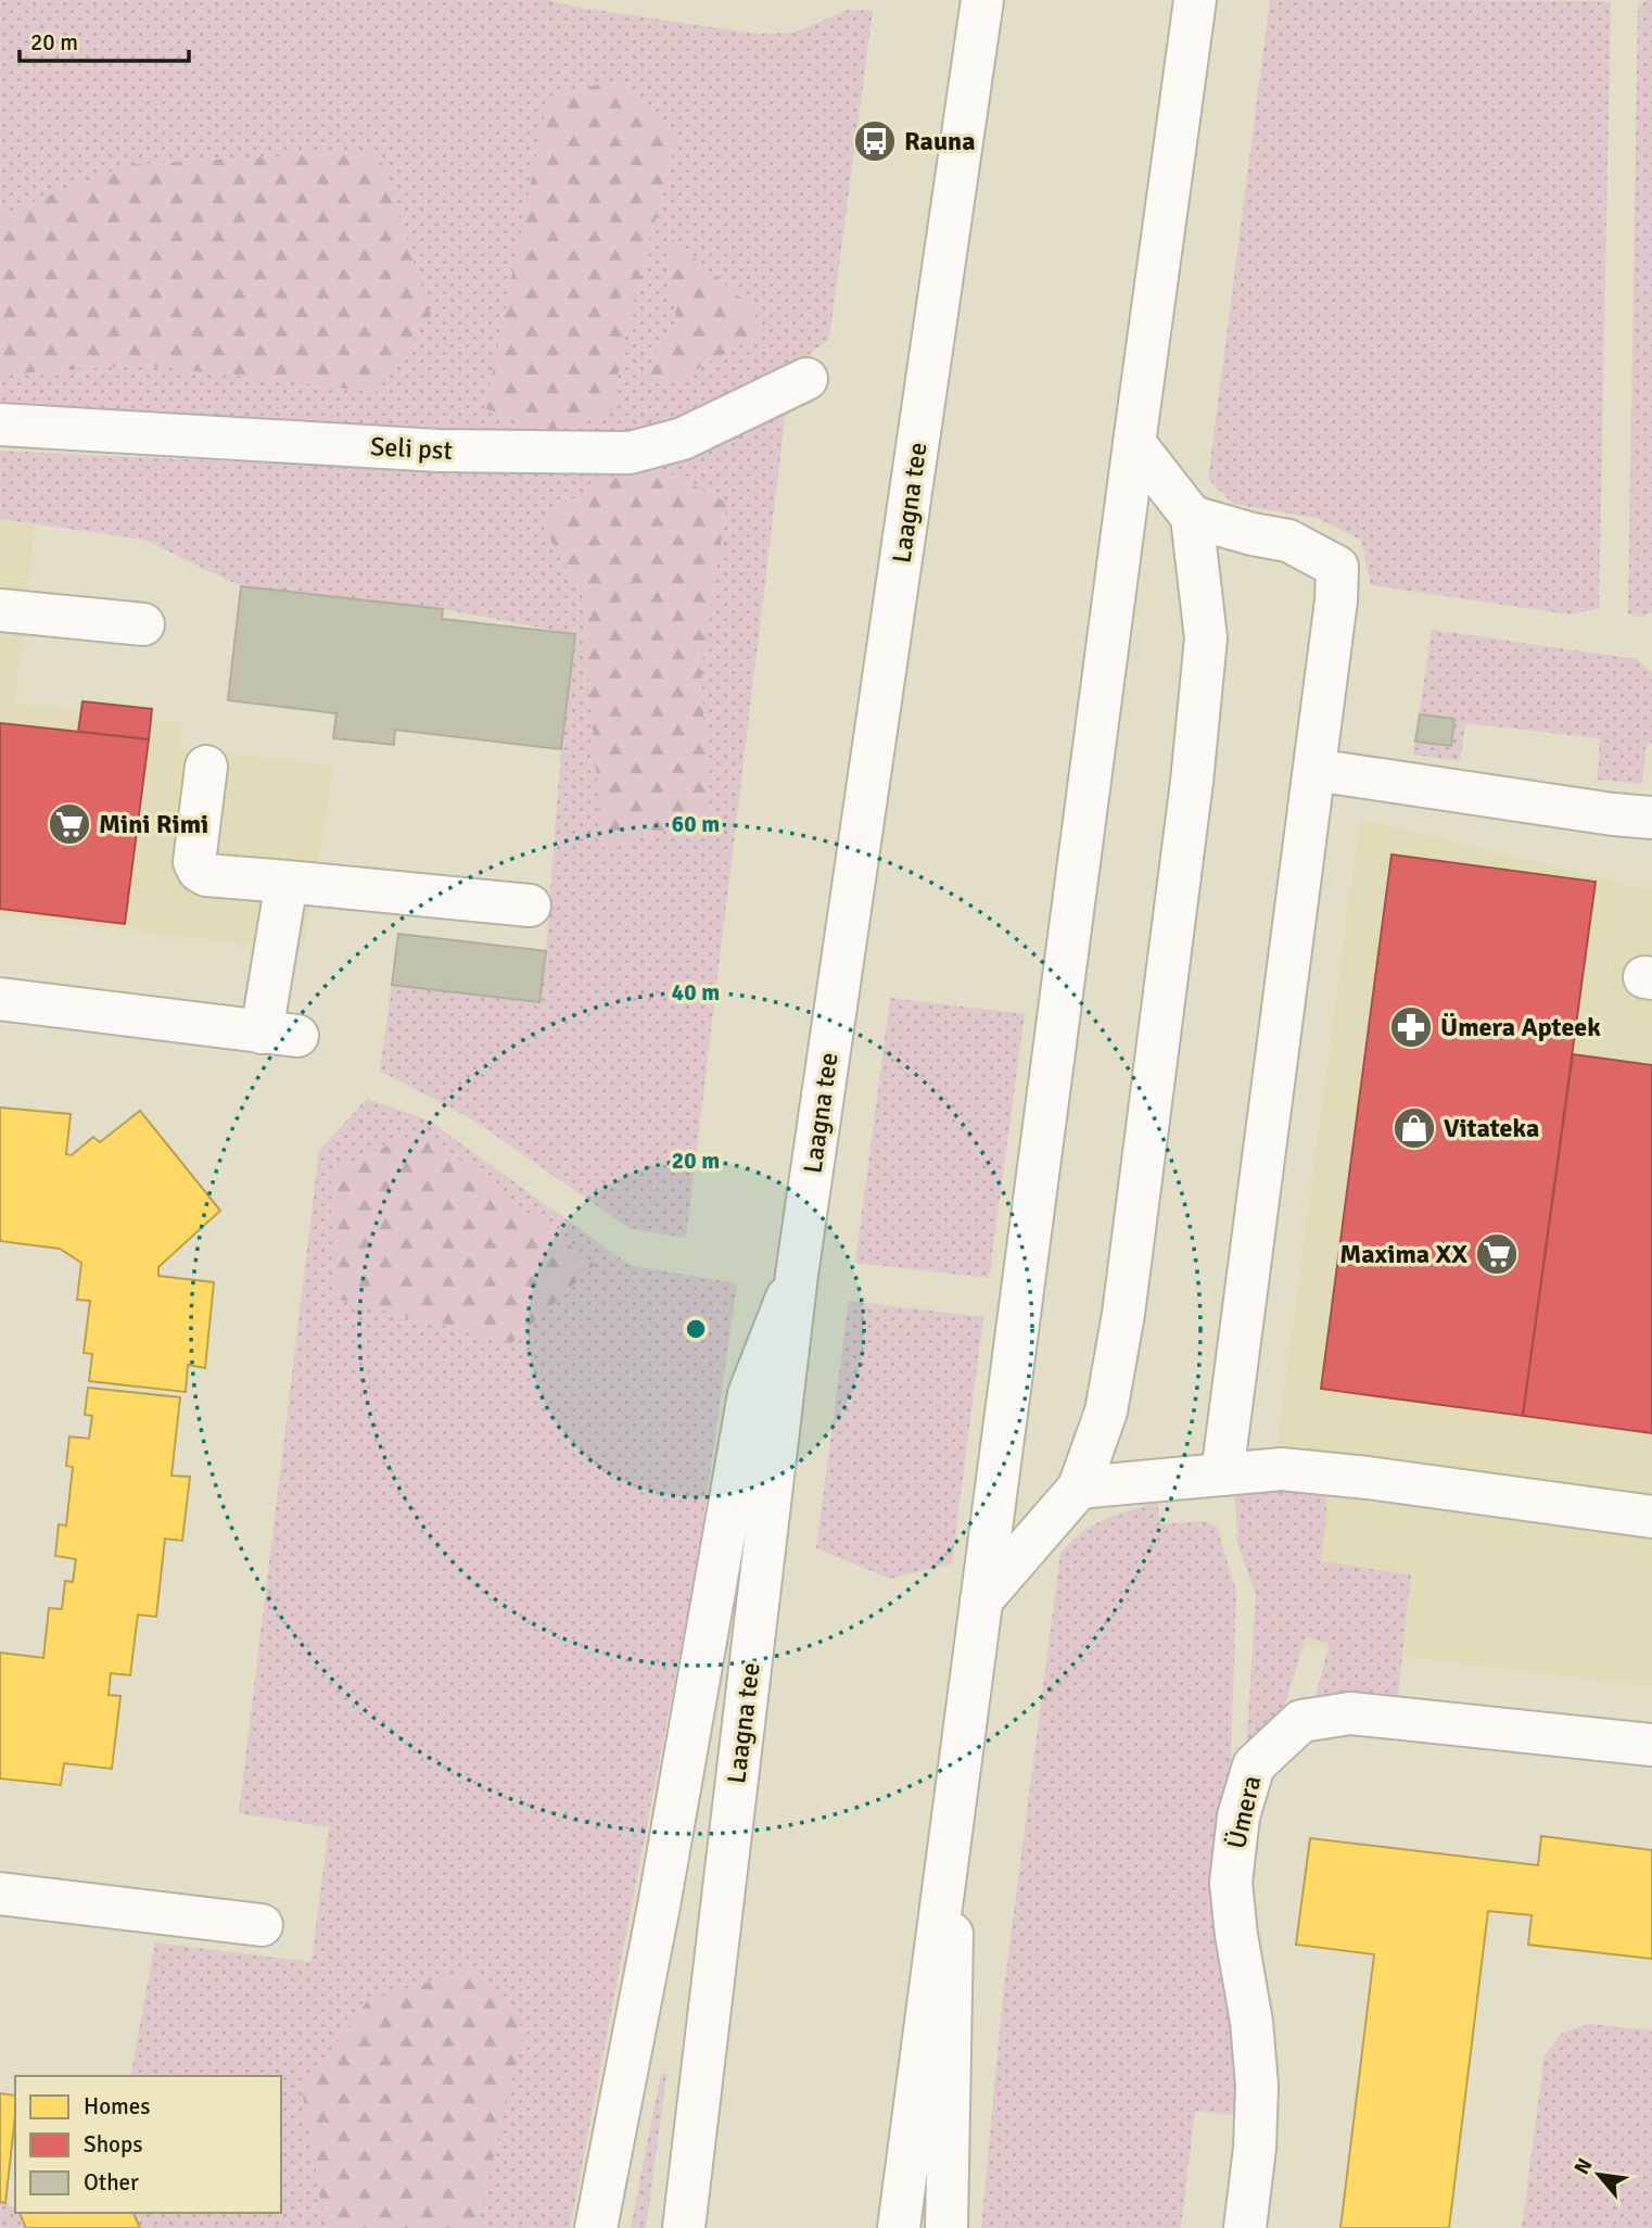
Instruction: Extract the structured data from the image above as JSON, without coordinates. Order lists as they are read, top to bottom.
{
  "streets": {
    "main road": ["Seli pst", "Laagna tee", "Ümera"]
  },
  "places": {
    "bus stop": ["Rauna"],
    "supermarket": ["Mini Rimi", "Maxima XX"],
    "pharmacy": ["Ümera Apteek"],
    "shop": ["Vitateka"]
  },
  "legend": ["Homes", "Shops", "Other"],
  "scale_bar": "20 m",
  "north": "top left",
  "rings": ["60 m", "40 m", "20 m"]
}
